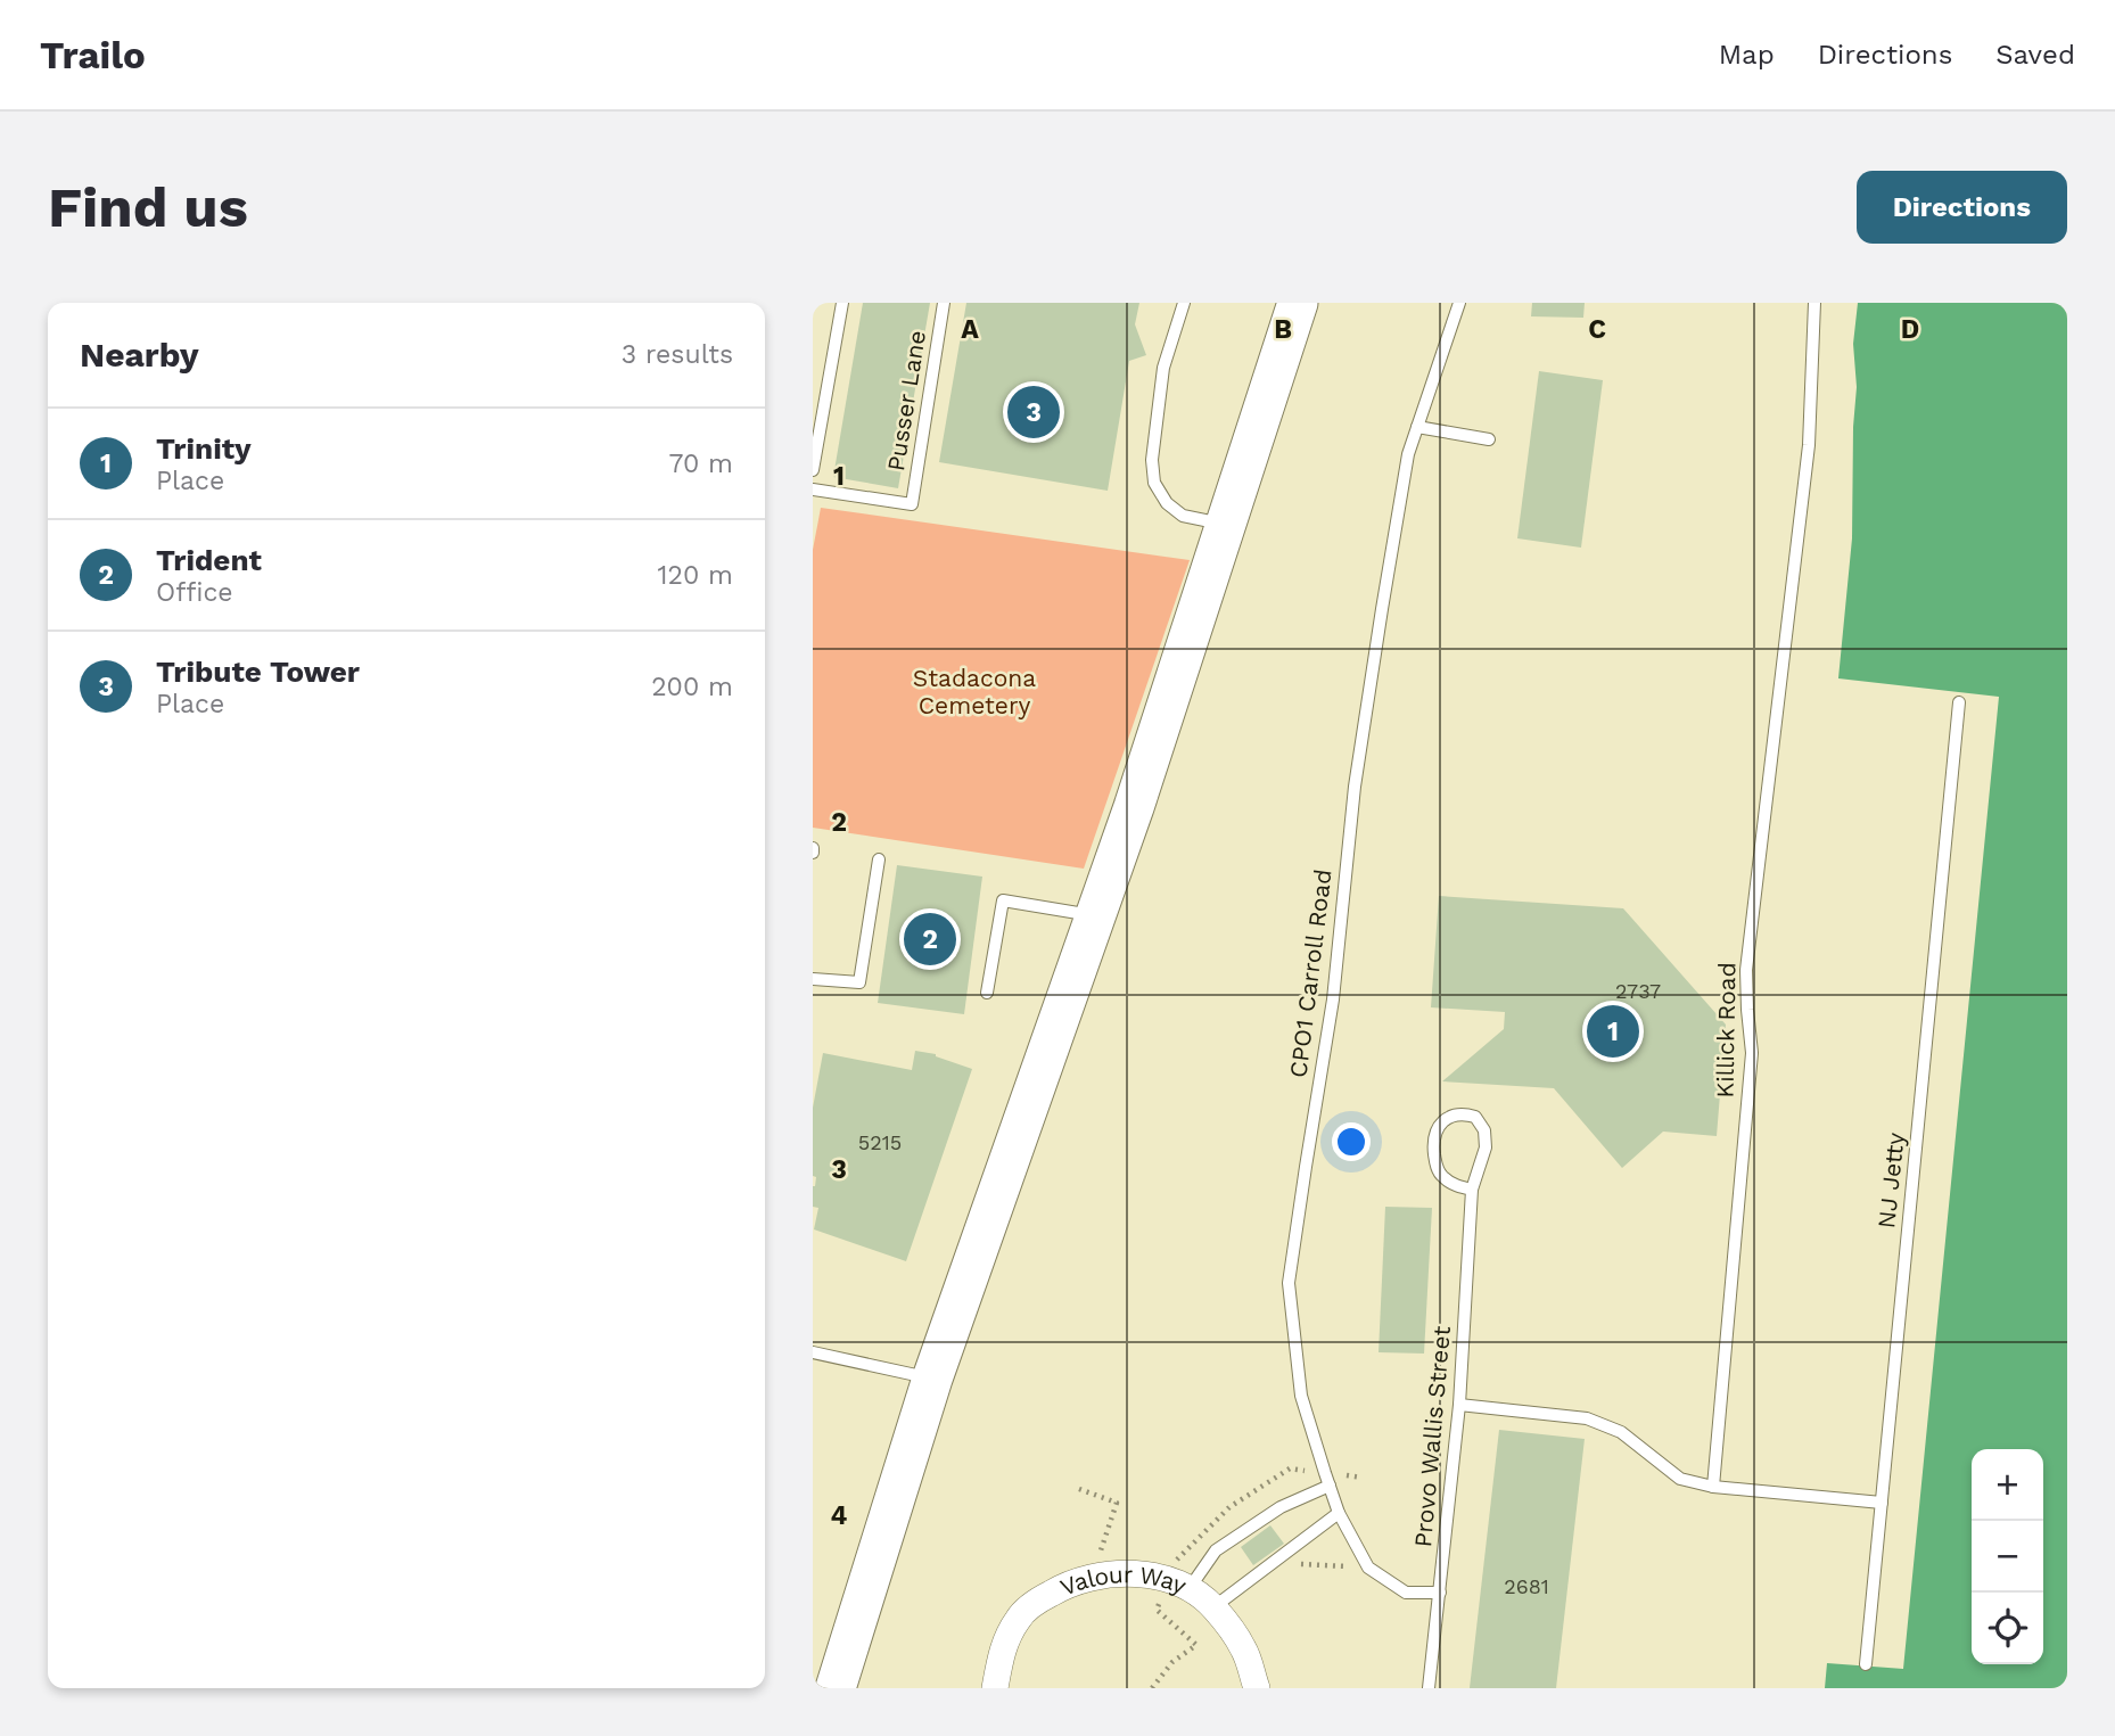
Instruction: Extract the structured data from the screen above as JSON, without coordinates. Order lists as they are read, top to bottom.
{
  "streets": {
    "street": ["Valour Way"],
    "lane": [
      "Pusser Lane",
      "CPO1 Carroll Road",
      "Killick Road",
      "NJ Jetty",
      "Provo Wallis Street"
    ]
  },
  "crossings": [
    ["CPO1 Carroll Road", "Provo Wallis Street"]
  ],
  "parks": ["Stadacona Cemetery"],
  "house_numbers": ["2737", "5215", "2681"],
  "page": {
    "header": "Trailo",
    "nav": ["Map", "Directions", "Saved"],
    "buttons": "Directions",
    "title": "Find us",
    "heading": ["Nearby", "3 results"],
    "pins": ["3", "2", "1"],
    "list": [
      {
        "mark": "1",
        "name": "Trinity",
        "note": "Place",
        "value": "70 m"
      },
      {
        "mark": "2",
        "name": "Trident",
        "note": "Office",
        "value": "120 m"
      },
      {
        "mark": "3",
        "name": "Tribute Tower",
        "note": "Place",
        "value": "200 m"
      }
    ],
    "map_buttons": ["+", "−"]
  },
  "grid": {
    "columns": [
      "A",
      "B",
      "C",
      "D"
    ],
    "rows": [
      "1",
      "2",
      "3",
      "4"
    ]
  }
}
